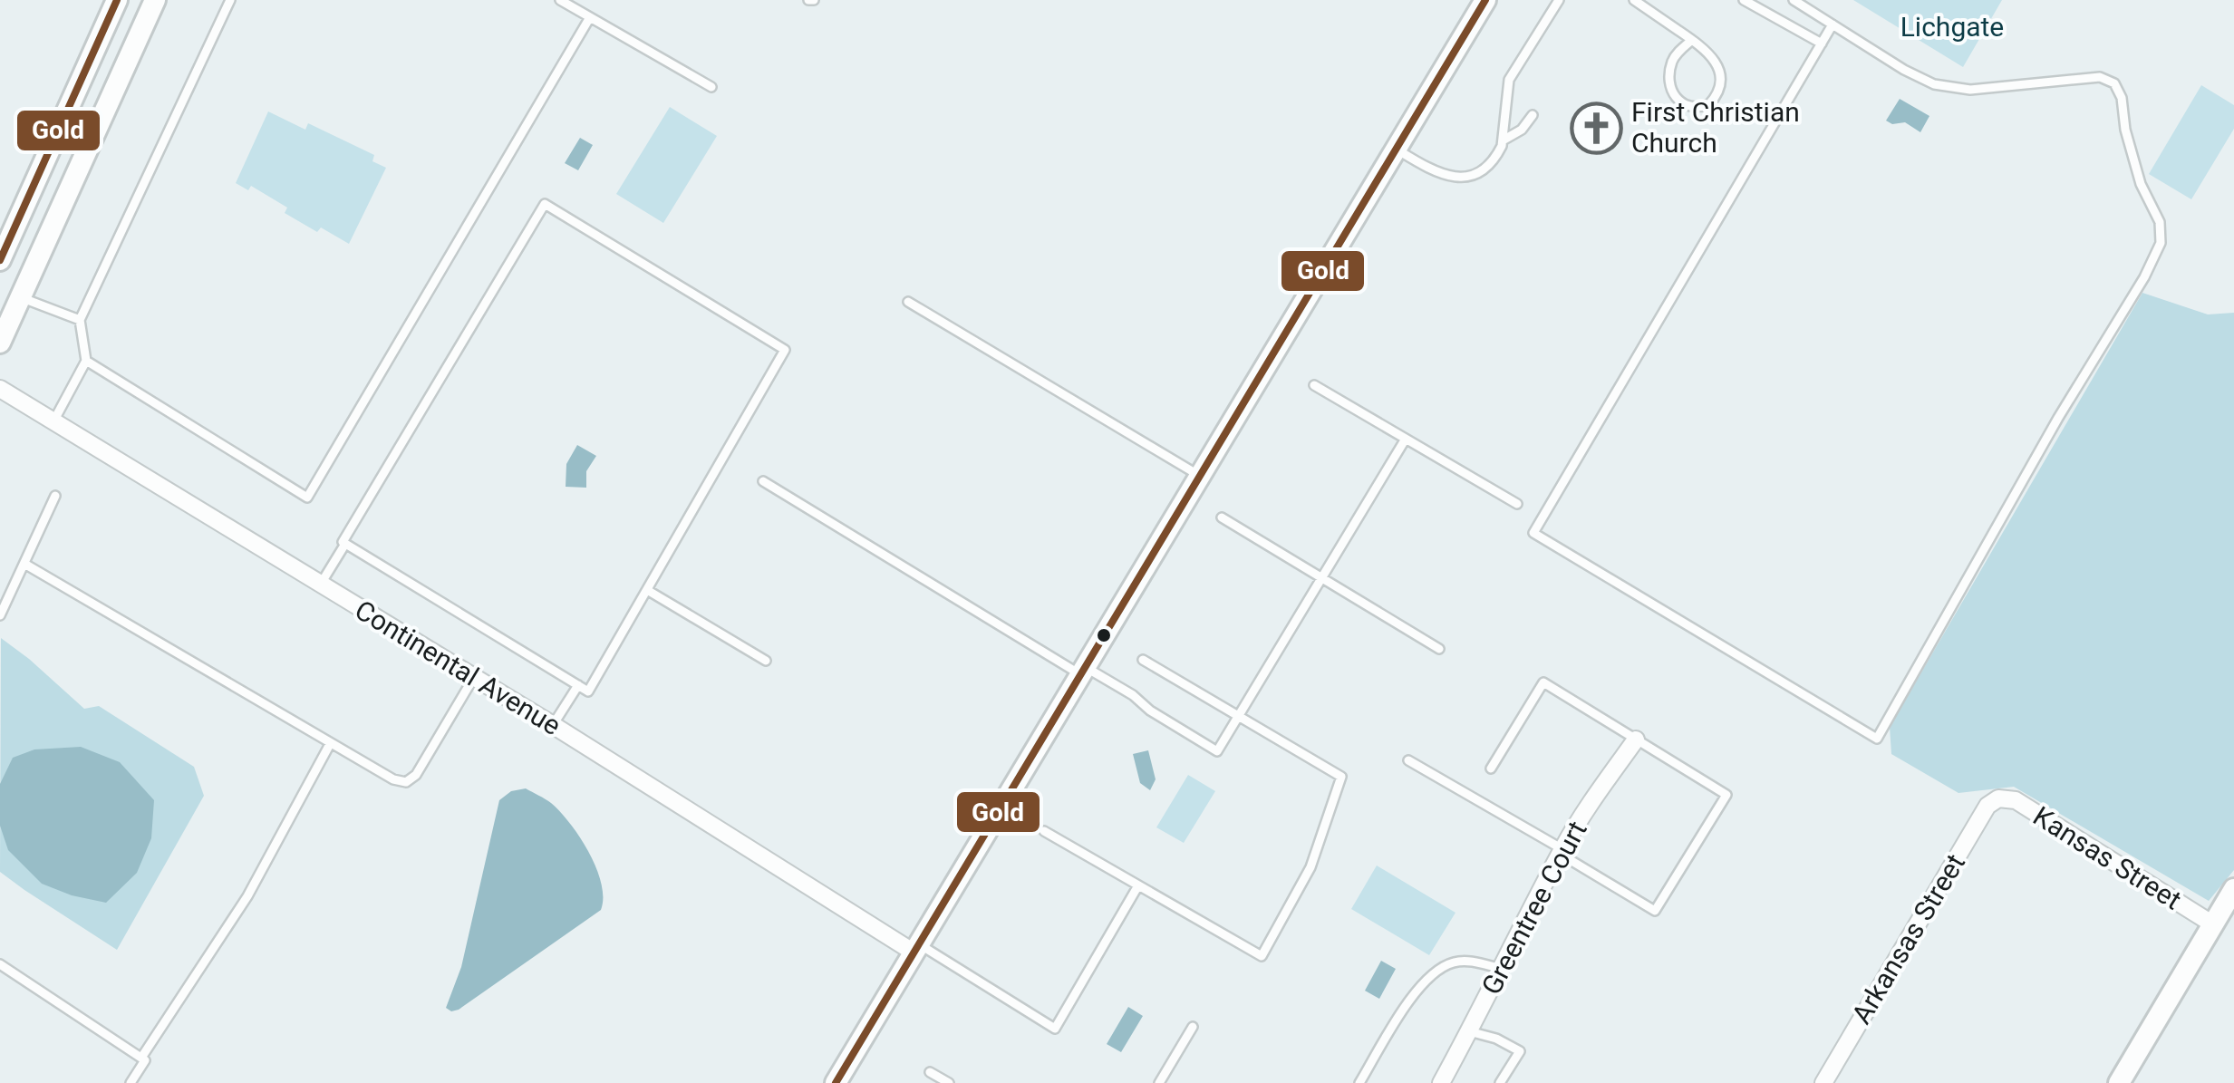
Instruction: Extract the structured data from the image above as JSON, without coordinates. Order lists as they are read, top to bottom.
{
  "streets": {
    "street": [
      "Continental Avenue",
      "Kansas Street",
      "Greentree Court",
      "Arkansas Street"
    ]
  },
  "crossings": [
    ["Kansas Street", "Arkansas Street"]
  ],
  "parks": ["Lichgate"],
  "places": {
    "church": ["First Christian Church"]
  },
  "lines": ["transit line Gold"]
}
